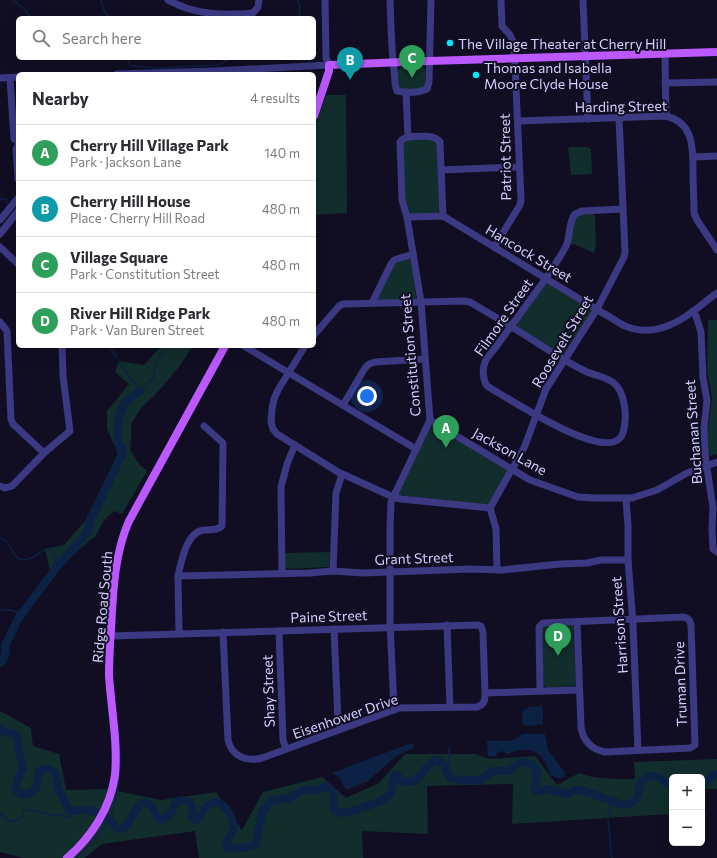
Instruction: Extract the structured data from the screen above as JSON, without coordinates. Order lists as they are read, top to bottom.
{
  "streets": {
    "main road": ["Ridge Road South"],
    "street": [
      "Harding Street",
      "Patriot Street",
      "Hancock Street",
      "Filmore Street",
      "Roosevelt Street",
      "Constitution Street",
      "Buchanan Street",
      "Jackson Lane",
      "Grant Street",
      "Paine Street",
      "Harrison Street",
      "Truman Drive",
      "Shay Street",
      "Eisenhower Drive"
    ]
  },
  "crossings": [
    ["Harding Street", "Patriot Street"],
    ["Harding Street", "Roosevelt Street"],
    ["Patriot Street", "Hancock Street"],
    ["Hancock Street", "Filmore Street"],
    ["Hancock Street", "Roosevelt Street"],
    ["Hancock Street", "Buchanan Street"],
    ["Filmore Street", "Roosevelt Street"],
    ["Roosevelt Street", "Jackson Lane"],
    ["Constitution Street", "Jackson Lane"],
    ["Constitution Street", "Grant Street"],
    ["Constitution Street", "Paine Street"],
    ["Constitution Street", "Eisenhower Drive"],
    ["Buchanan Street", "Jackson Lane"],
    ["Jackson Lane", "Harrison Street"],
    ["Grant Street", "Harrison Street"],
    ["Ridge Road South", "Paine Street"],
    ["Paine Street", "Shay Street"],
    ["Paine Street", "Eisenhower Drive"],
    ["Harrison Street", "Truman Drive"],
    ["Shay Street", "Eisenhower Drive"]
  ],
  "places": ["The Village Theater at Cherry Hill", "Thomas and Isabella Moore Clyde House"],
  "page": {
    "search": "Search here",
    "pins": [
      "C",
      "B",
      "A",
      "D"
    ],
    "heading": ["Nearby", "4 results"],
    "list": [
      {
        "mark": "A",
        "name": "Cherry Hill Village Park",
        "note": "Park · Jackson Lane",
        "value": "140 m"
      },
      {
        "mark": "B",
        "name": "Cherry Hill House",
        "note": "Place · Cherry Hill Road",
        "value": "480 m"
      },
      {
        "mark": "C",
        "name": "Village Square",
        "note": "Park · Constitution Street",
        "value": "480 m"
      },
      {
        "mark": "D",
        "name": "River Hill Ridge Park",
        "note": "Park · Van Buren Street",
        "value": "480 m"
      }
    ],
    "map_buttons": ["+", "−"]
  }
}
